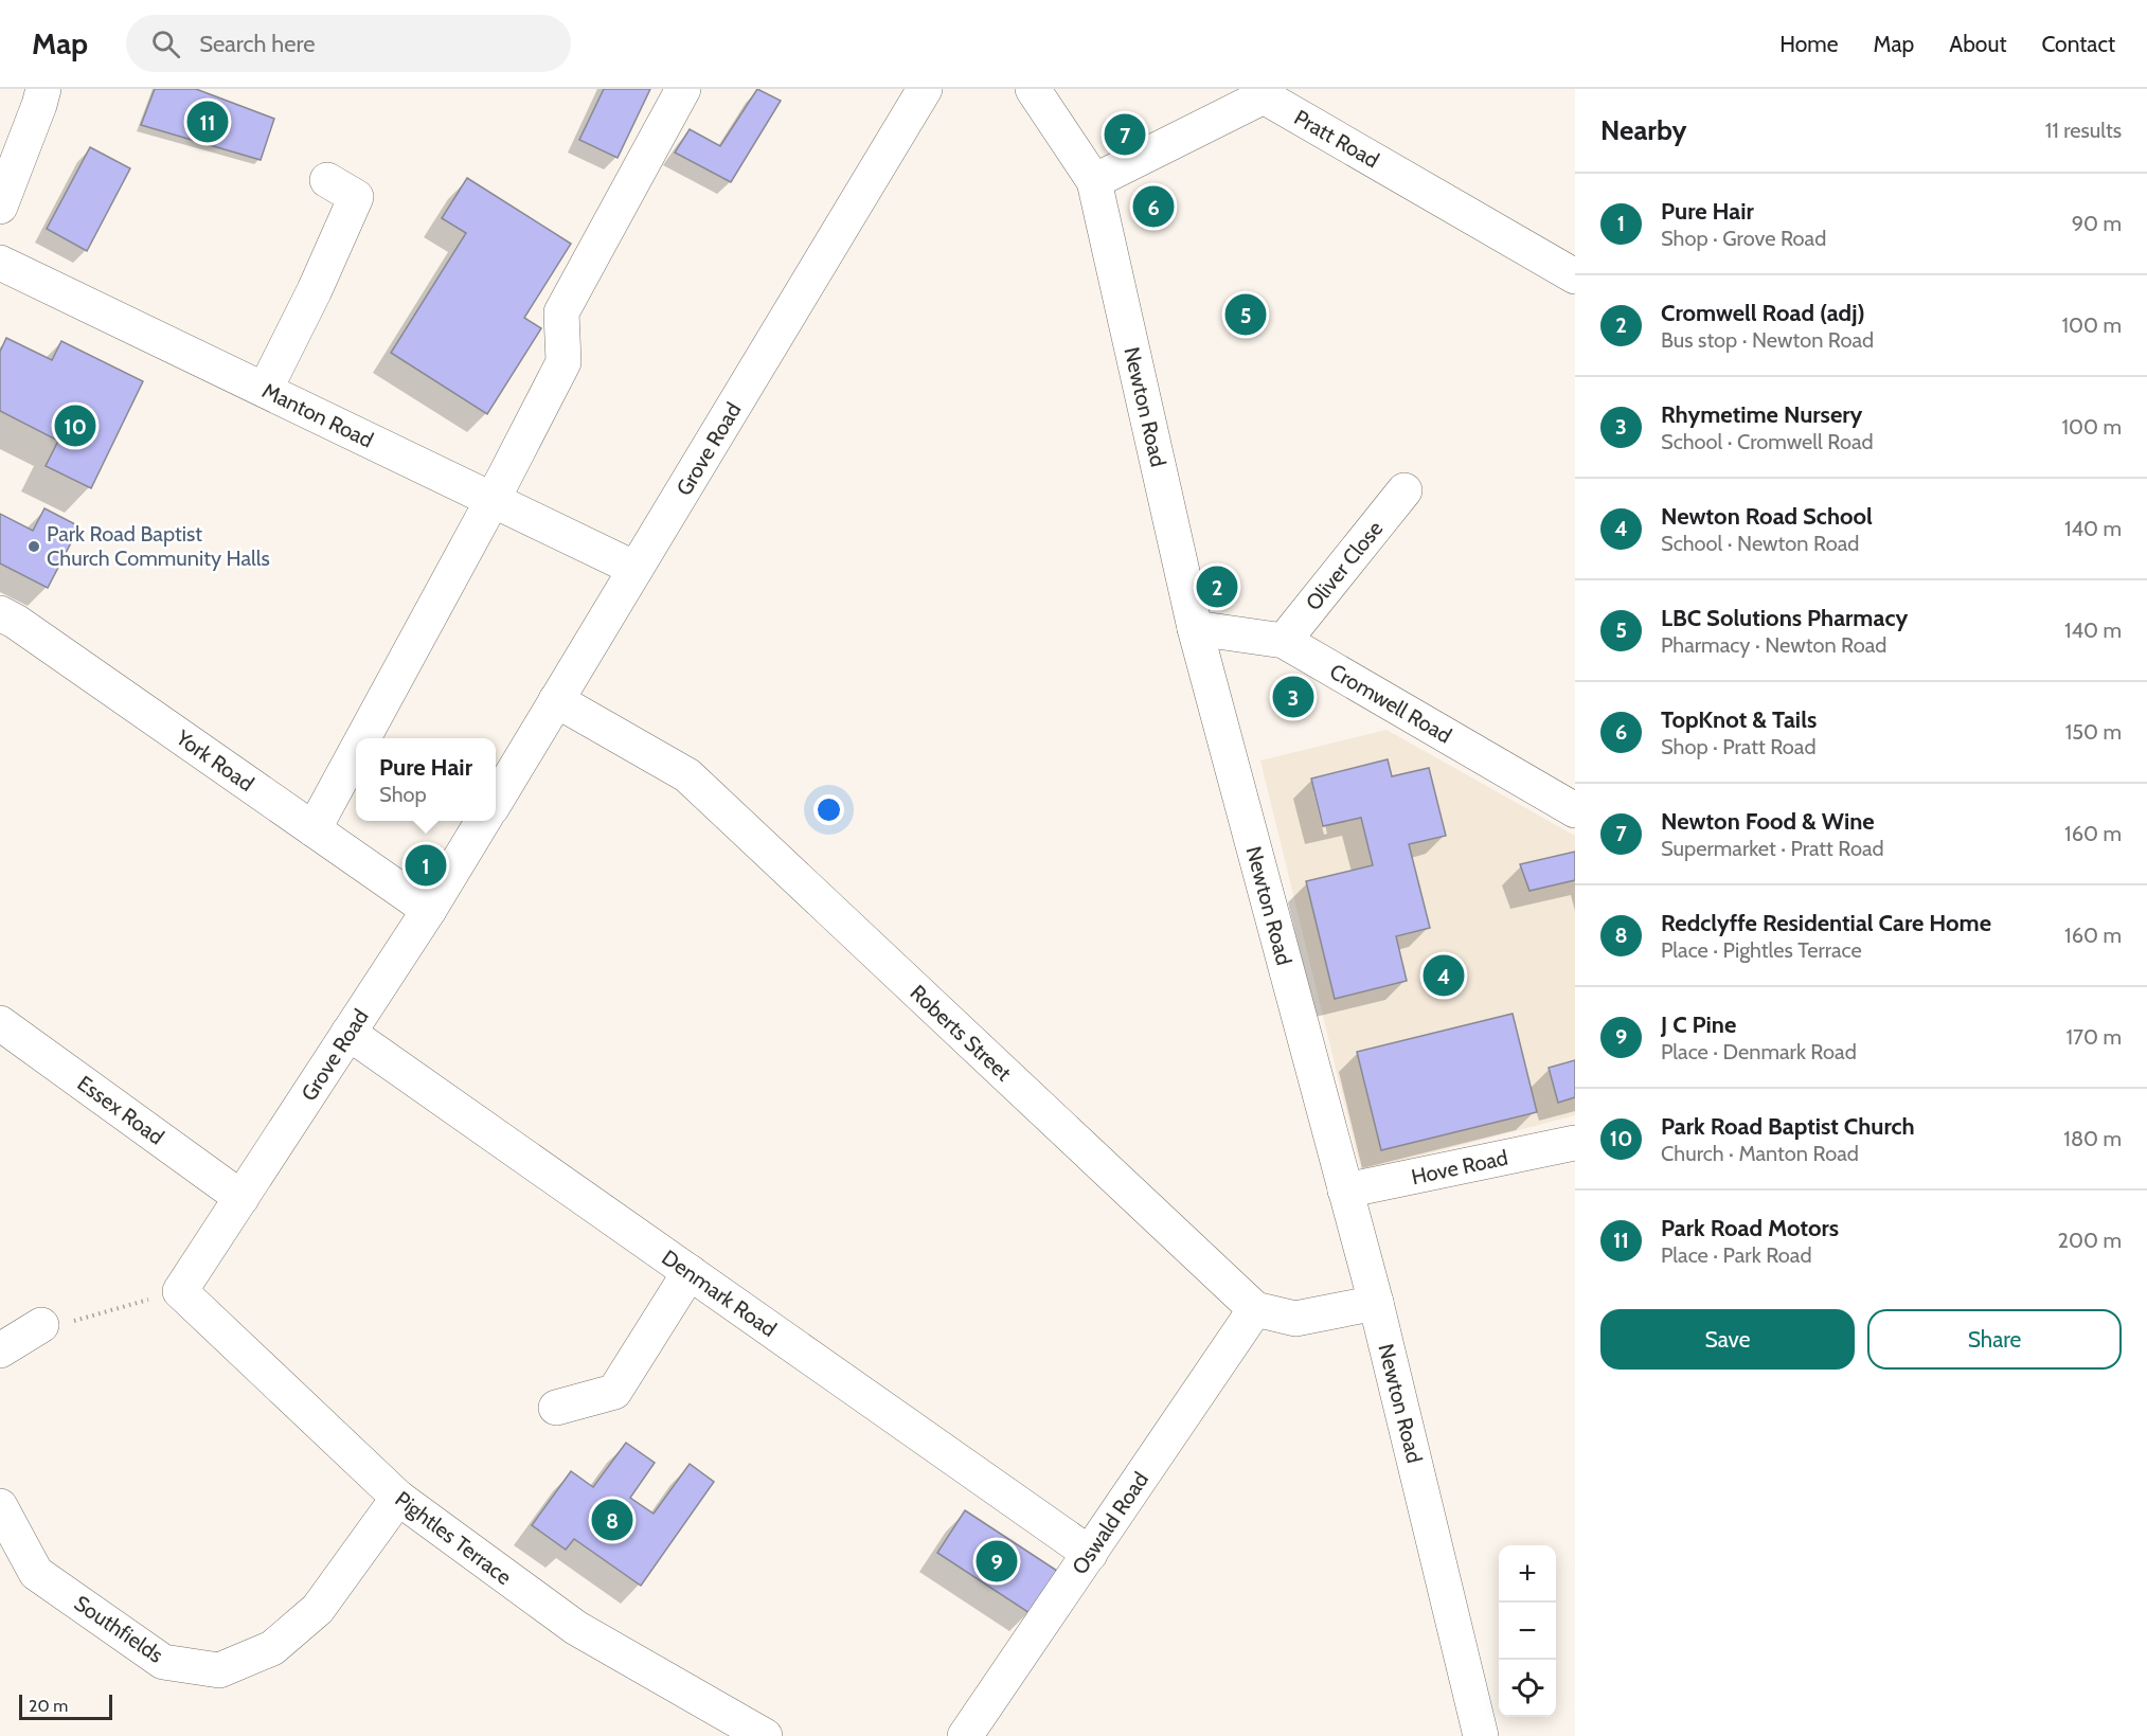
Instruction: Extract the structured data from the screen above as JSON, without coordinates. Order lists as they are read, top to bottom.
{
  "streets": {
    "street": [
      "Pratt Road",
      "Newton Road",
      "Manton Road",
      "Grove Road",
      "Oliver Close",
      "Cromwell Road",
      "York Road",
      "Roberts Street",
      "Essex Road",
      "Hove Road",
      "Denmark Road",
      "Oswald Road",
      "Pightles Terrace",
      "Southfields"
    ]
  },
  "crossings": [
    ["Pratt Road", "Newton Road"],
    ["Newton Road", "Cromwell Road"],
    ["Newton Road", "Roberts Street"],
    ["Newton Road", "Hove Road"],
    ["Manton Road", "Grove Road"],
    ["Grove Road", "York Road"],
    ["Grove Road", "Roberts Street"],
    ["Grove Road", "Essex Road"],
    ["Grove Road", "Denmark Road"],
    ["Grove Road", "Pightles Terrace"],
    ["Oliver Close", "Cromwell Road"],
    ["Roberts Street", "Oswald Road"],
    ["Denmark Road", "Oswald Road"],
    ["Pightles Terrace", "Southfields"]
  ],
  "places": ["Park Road Baptist Church Community Halls"],
  "scale_bar": "20 m",
  "page": {
    "header": "Map",
    "search": "Search here",
    "nav": [
      "Home",
      "Map",
      "About",
      "Contact"
    ],
    "heading": ["Nearby", "11 results"],
    "pins": [
      "11",
      "7",
      "6",
      "5",
      "10",
      "2",
      "3",
      "1",
      "4",
      "8",
      "9"
    ],
    "list": [
      {
        "mark": "1",
        "name": "Pure Hair",
        "note": "Shop · Grove Road",
        "value": "90 m"
      },
      {
        "mark": "2",
        "name": "Cromwell Road (adj)",
        "note": "Bus stop · Newton Road",
        "value": "100 m"
      },
      {
        "mark": "3",
        "name": "Rhymetime Nursery",
        "note": "School · Cromwell Road",
        "value": "100 m"
      },
      {
        "mark": "4",
        "name": "Newton Road School",
        "note": "School · Newton Road",
        "value": "140 m"
      },
      {
        "mark": "5",
        "name": "LBC Solutions Pharmacy",
        "note": "Pharmacy · Newton Road",
        "value": "140 m"
      },
      {
        "mark": "6",
        "name": "TopKnot & Tails",
        "note": "Shop · Pratt Road",
        "value": "150 m"
      },
      {
        "mark": "7",
        "name": "Newton Food & Wine",
        "note": "Supermarket · Pratt Road",
        "value": "160 m"
      },
      {
        "mark": "8",
        "name": "Redclyffe Residential Care Home",
        "note": "Place · Pightles Terrace",
        "value": "160 m"
      },
      {
        "mark": "9",
        "name": "J C Pine",
        "note": "Place · Denmark Road",
        "value": "170 m"
      },
      {
        "mark": "10",
        "name": "Park Road Baptist Church",
        "note": "Church · Manton Road",
        "value": "180 m"
      },
      {
        "mark": "11",
        "name": "Park Road Motors",
        "note": "Place · Park Road",
        "value": "200 m"
      }
    ],
    "popup": ["Pure Hair", "Shop"],
    "buttons": ["Save", "Share"],
    "map_buttons": ["+", "−"],
    "scale": "20 m"
  }
}
